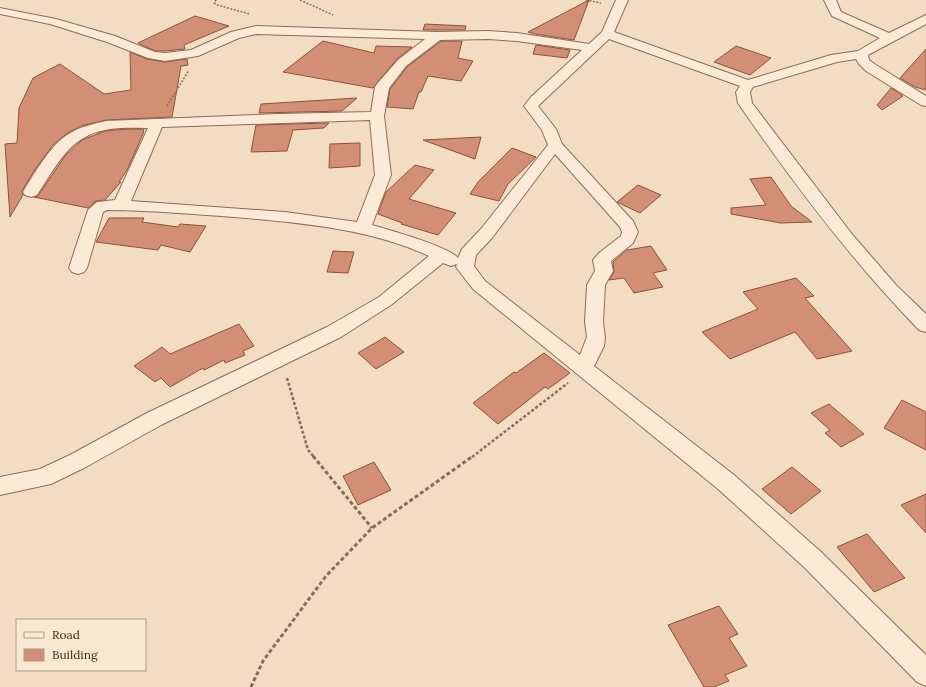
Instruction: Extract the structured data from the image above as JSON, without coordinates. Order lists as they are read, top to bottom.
{
  "legend": ["Road", "Building"]
}
